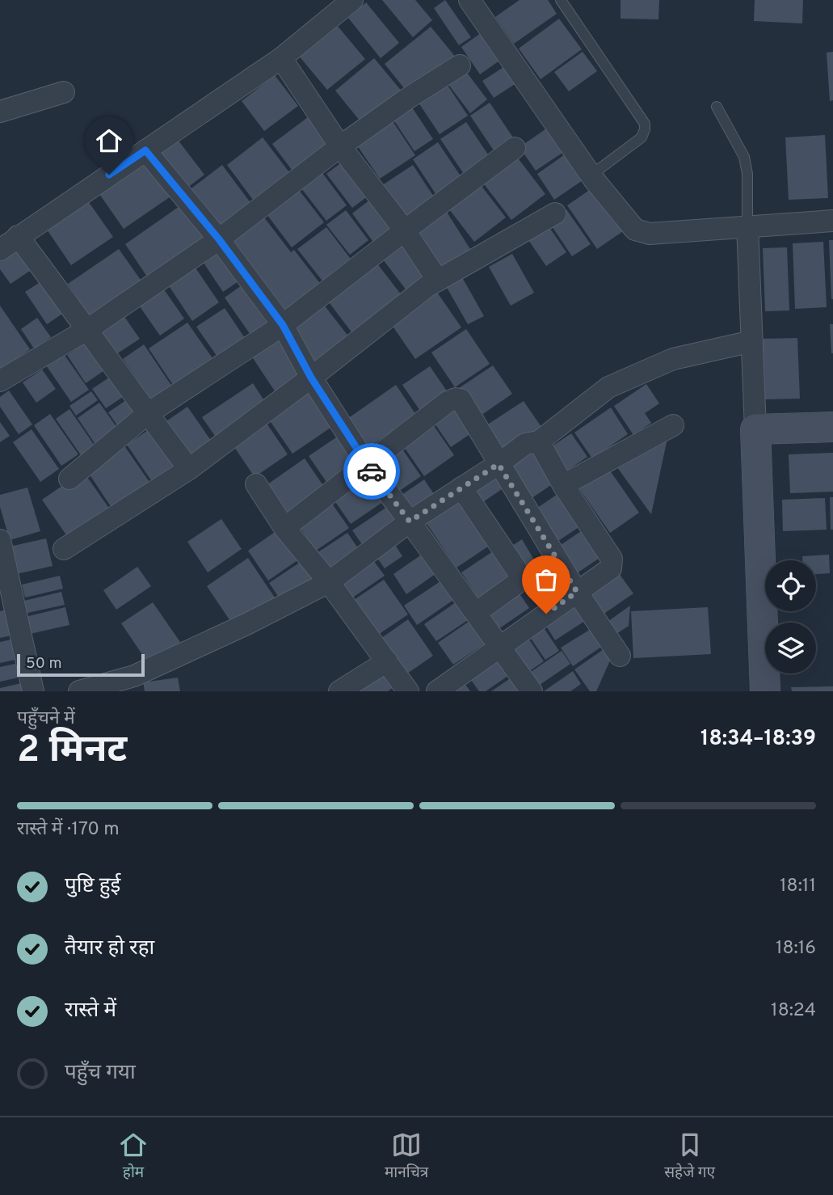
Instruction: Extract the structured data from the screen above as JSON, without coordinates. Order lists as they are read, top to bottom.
{
  "scale_bar": "50 m",
  "page": {
    "scale": "50 m",
    "heading": ["2 मिनट", "पहुँचने में", "18:34–18:39"],
    "bar": "रास्ते में · 170 m",
    "list": [
      ["पुष्टि हुई", "18:11"],
      ["तैयार हो रहा", "18:16"],
      ["रास्ते में", "18:24"],
      "पहुँच गया"
    ],
    "tabs": ["होम", "मानचित्र", "सहेजे गए"]
  }
}
